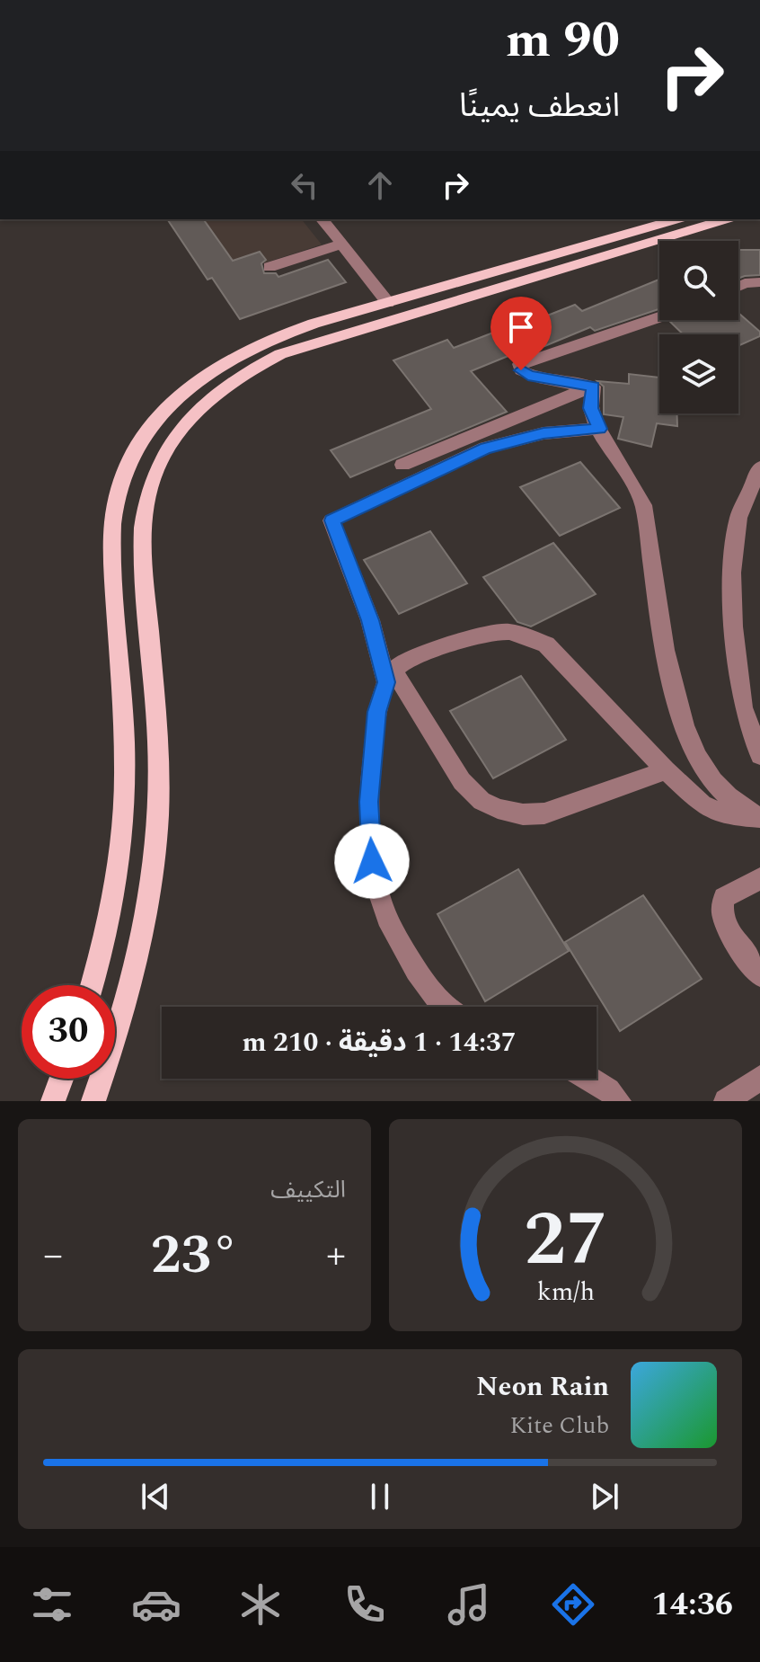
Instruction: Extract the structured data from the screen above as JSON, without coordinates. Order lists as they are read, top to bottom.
{
  "page": {
    "turn": ["90 m", "انعطف يمينًا"],
    "limit": "30",
    "trip": "14:37 · 1 دقيقة · 210 m",
    "tile": "التكييف",
    "heat": ["−", "23°", "+"],
    "song": ["Neon Rain", "Kite Club"],
    "tabs": "14:36",
    "gauge": ["27", "km/h"]
  }
}
